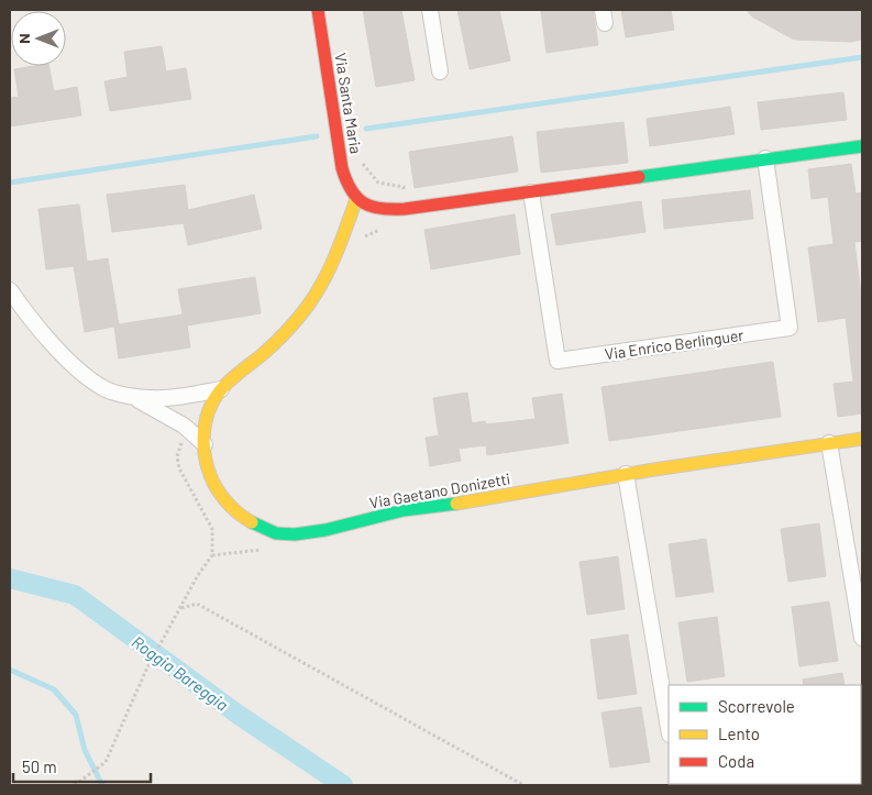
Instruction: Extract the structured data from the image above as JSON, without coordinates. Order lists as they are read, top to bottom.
{
  "streets": {
    "street": ["Via Santa Maria", "Via Enrico Berlinguer", "Via Gaetano Donizetti"]
  },
  "crossings": [
    ["Via Santa Maria", "Via Gaetano Donizetti"]
  ],
  "water": ["Roggia Bareggia"],
  "legend": ["Scorrevole", "Lento", "Coda"],
  "scale_bar": "50 m",
  "north": "left"
}
